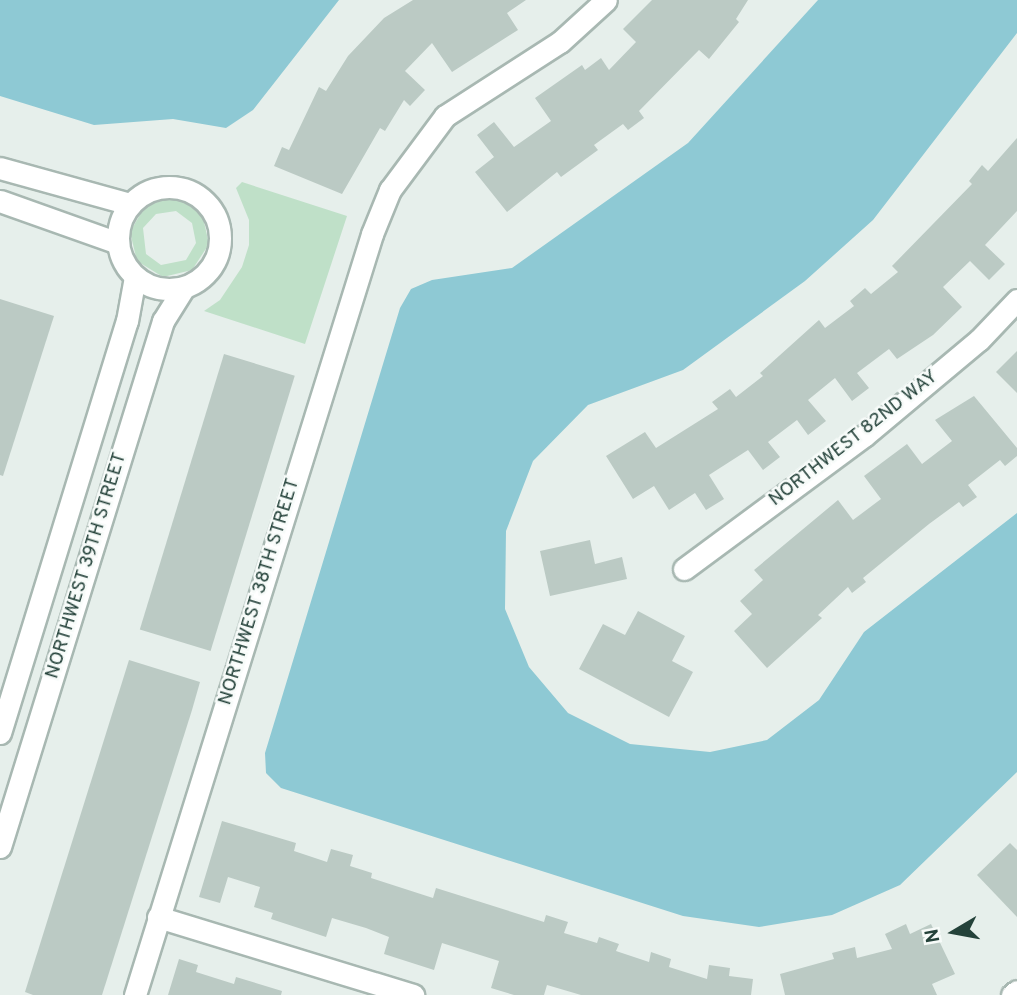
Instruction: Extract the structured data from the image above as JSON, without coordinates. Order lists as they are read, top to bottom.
{
  "streets": {
    "street": ["NORTHWEST 82ND WAY", "NORTHWEST 39TH STREET", "NORTHWEST 38TH STREET"]
  },
  "north": "left"
}
